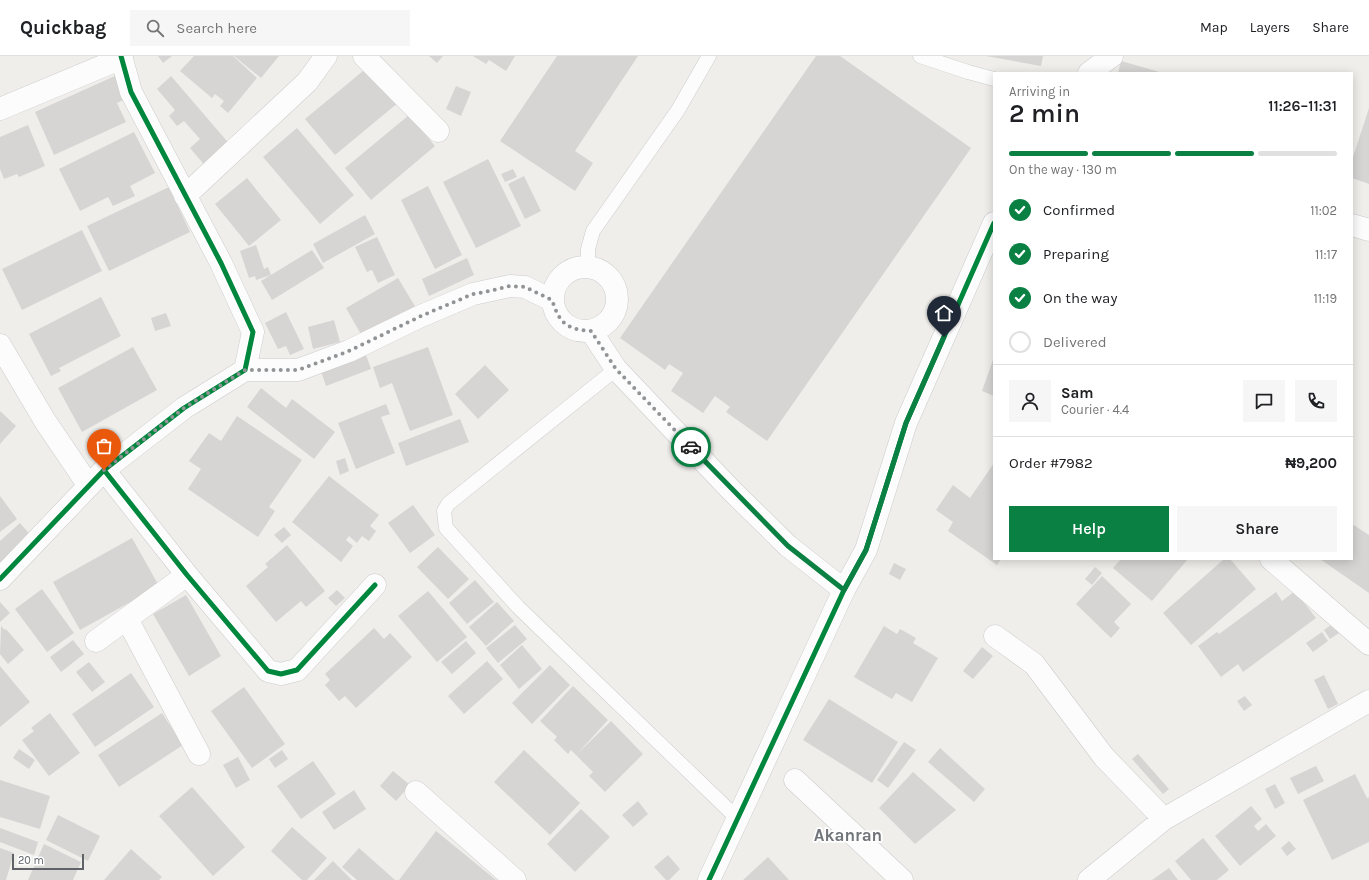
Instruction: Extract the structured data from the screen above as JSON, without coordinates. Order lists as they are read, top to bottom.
{
  "districts": ["Akanran"],
  "scale_bar": "20 m",
  "page": {
    "header": "Quickbag",
    "search": "Search here",
    "nav": ["Map", "Layers", "Share"],
    "heading": ["2 min", "Arriving in", "11:26–11:31"],
    "panel": [
      "Sam",
      "Courier · 4.4",
      "Order #7982",
      "₦9,200"
    ],
    "bar": "On the way · 130 m",
    "list": [
      ["Confirmed", "11:02"],
      ["Preparing", "11:17"],
      ["On the way", "11:19"],
      "Delivered"
    ],
    "buttons": ["Help", "Share"],
    "scale": "20 m"
  }
}
